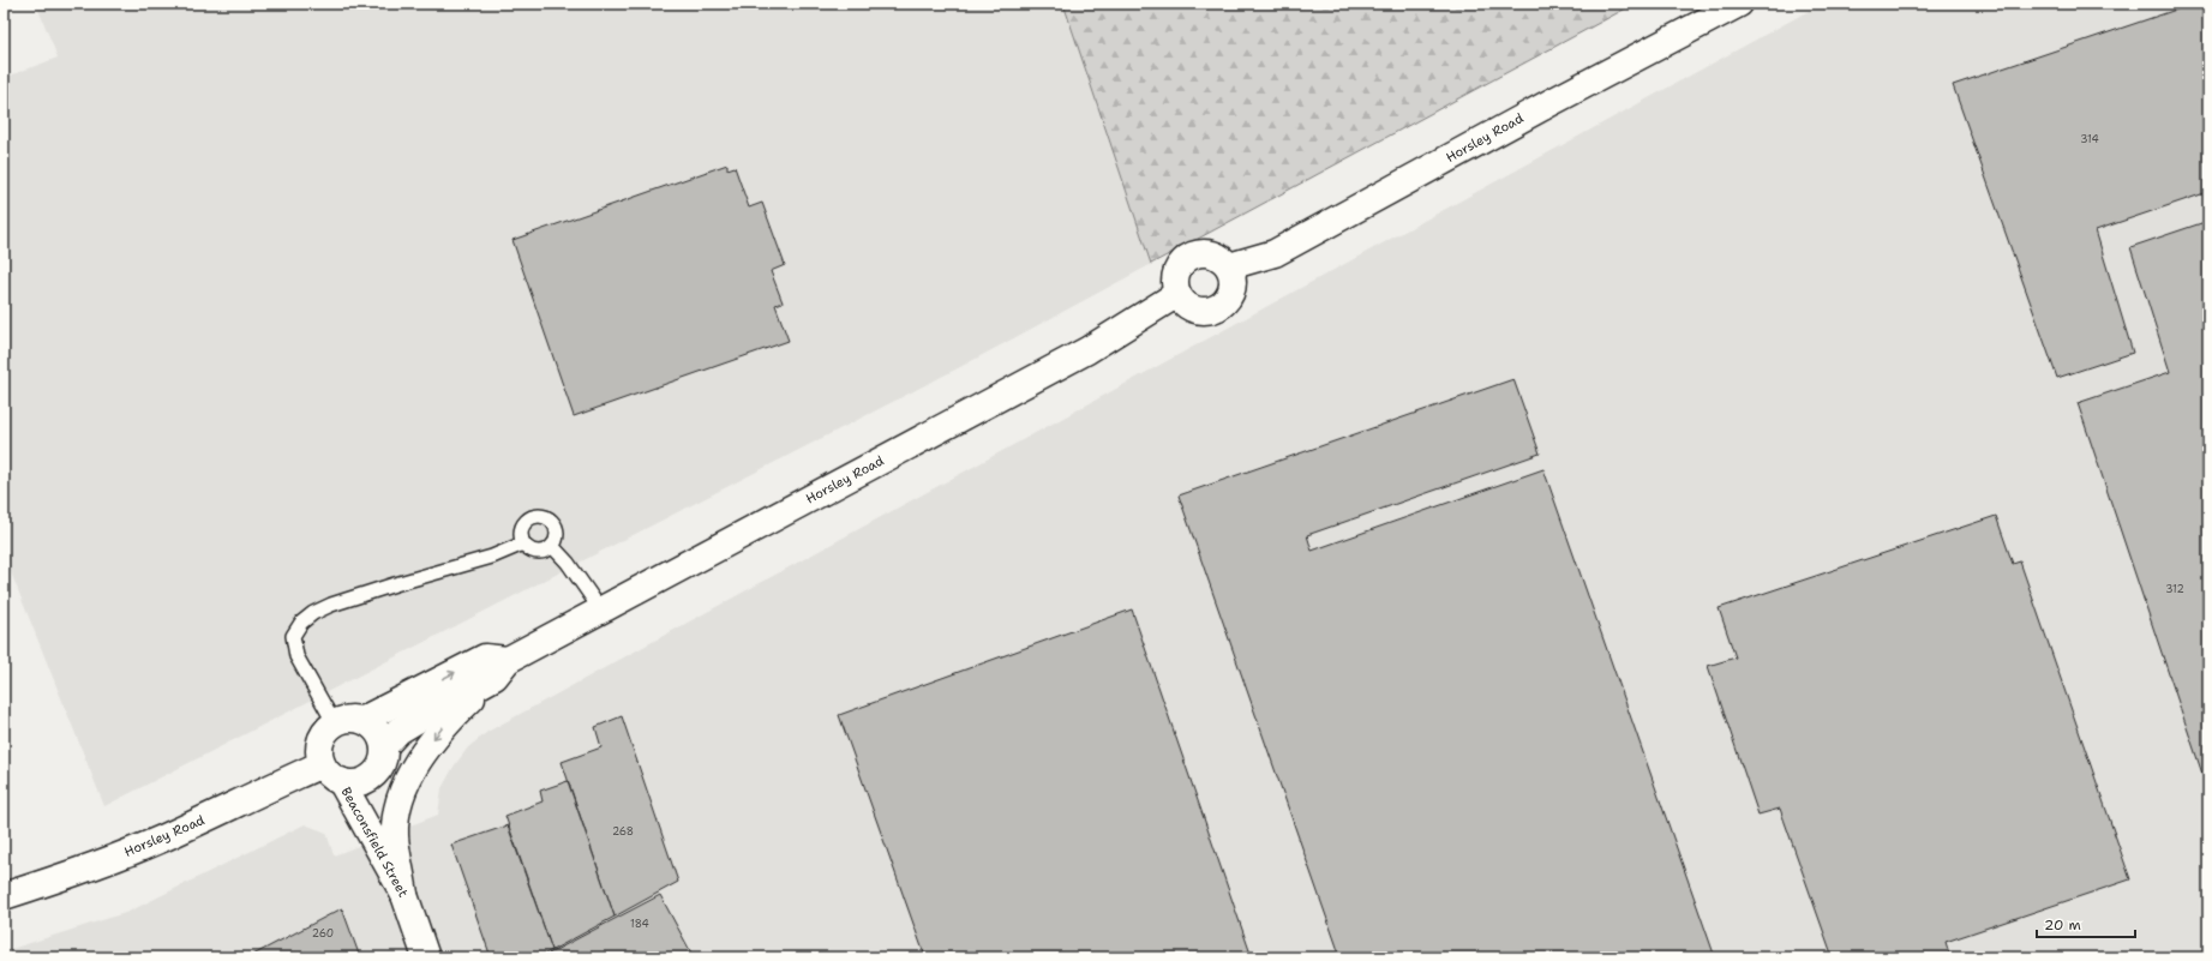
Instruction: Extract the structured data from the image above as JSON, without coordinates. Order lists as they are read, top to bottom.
{
  "streets": {
    "main road": ["Horsley Road", "Beaconsfield Street"]
  },
  "crossings": [
    ["Horsley Road", "Beaconsfield Street"]
  ],
  "house_numbers": [
    "314",
    "312",
    "268",
    "184",
    "260"
  ],
  "scale_bar": "20 m"
}
